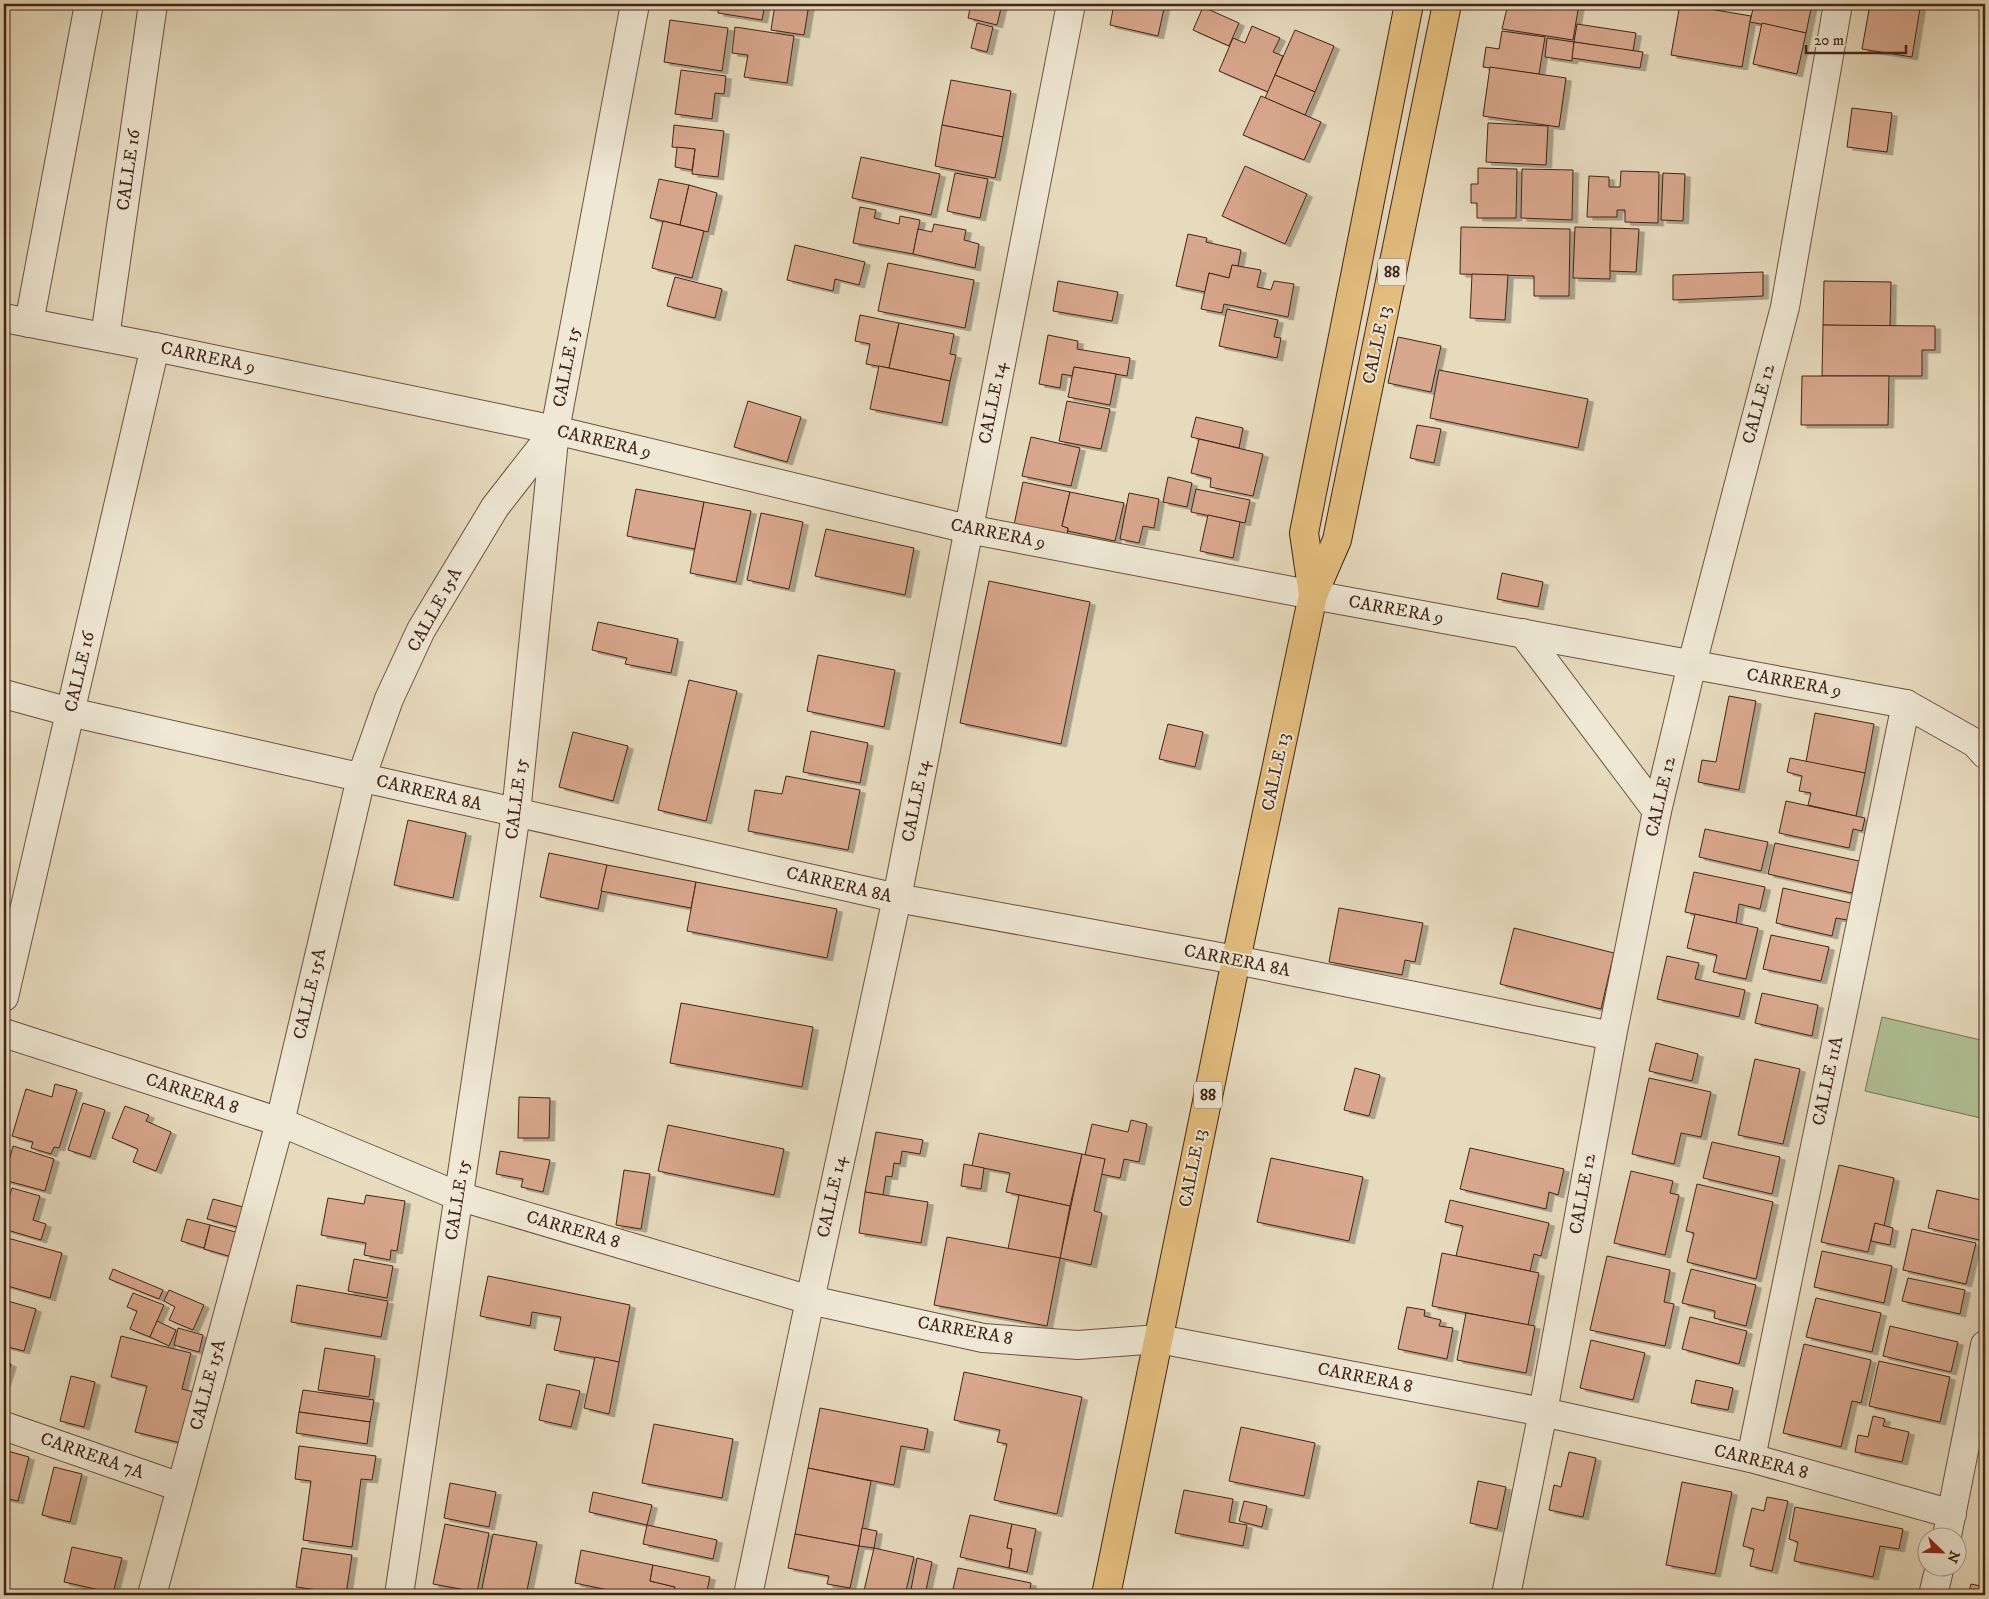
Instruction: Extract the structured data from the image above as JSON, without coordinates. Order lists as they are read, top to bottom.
{
  "streets": {
    "highway": ["88", "CALLE 13"],
    "street": [
      "CALLE 16",
      "CARRERA 9",
      "CALLE 15",
      "CALLE 14",
      "CALLE 12",
      "CALLE 15A",
      "CARRERA 8A",
      "CALLE 11A",
      "CARRERA 8",
      "CARRERA 7A"
    ]
  },
  "crossings": [
    ["CALLE 16", "CARRERA 9"],
    ["CALLE 16", "CARRERA 8A"],
    ["CALLE 13", "CARRERA 9"],
    ["CALLE 13", "CARRERA 8A"],
    ["CALLE 13", "CARRERA 8"],
    ["CARRERA 9", "CALLE 15"],
    ["CARRERA 9", "CALLE 14"],
    ["CARRERA 9", "CALLE 12"],
    ["CARRERA 9", "CALLE 15A"],
    ["CARRERA 9", "CALLE 11A"],
    ["CALLE 15", "CALLE 15A"],
    ["CALLE 15", "CARRERA 8A"],
    ["CALLE 15", "CARRERA 8"],
    ["CALLE 14", "CARRERA 8A"],
    ["CALLE 14", "CARRERA 8"],
    ["CALLE 12", "CARRERA 8A"],
    ["CALLE 12", "CARRERA 8"],
    ["CALLE 15A", "CARRERA 8A"],
    ["CALLE 15A", "CARRERA 8"],
    ["CALLE 15A", "CARRERA 7A"],
    ["CALLE 11A", "CARRERA 8"]
  ],
  "scale_bar": "20 m",
  "north": "bottom right"
}
